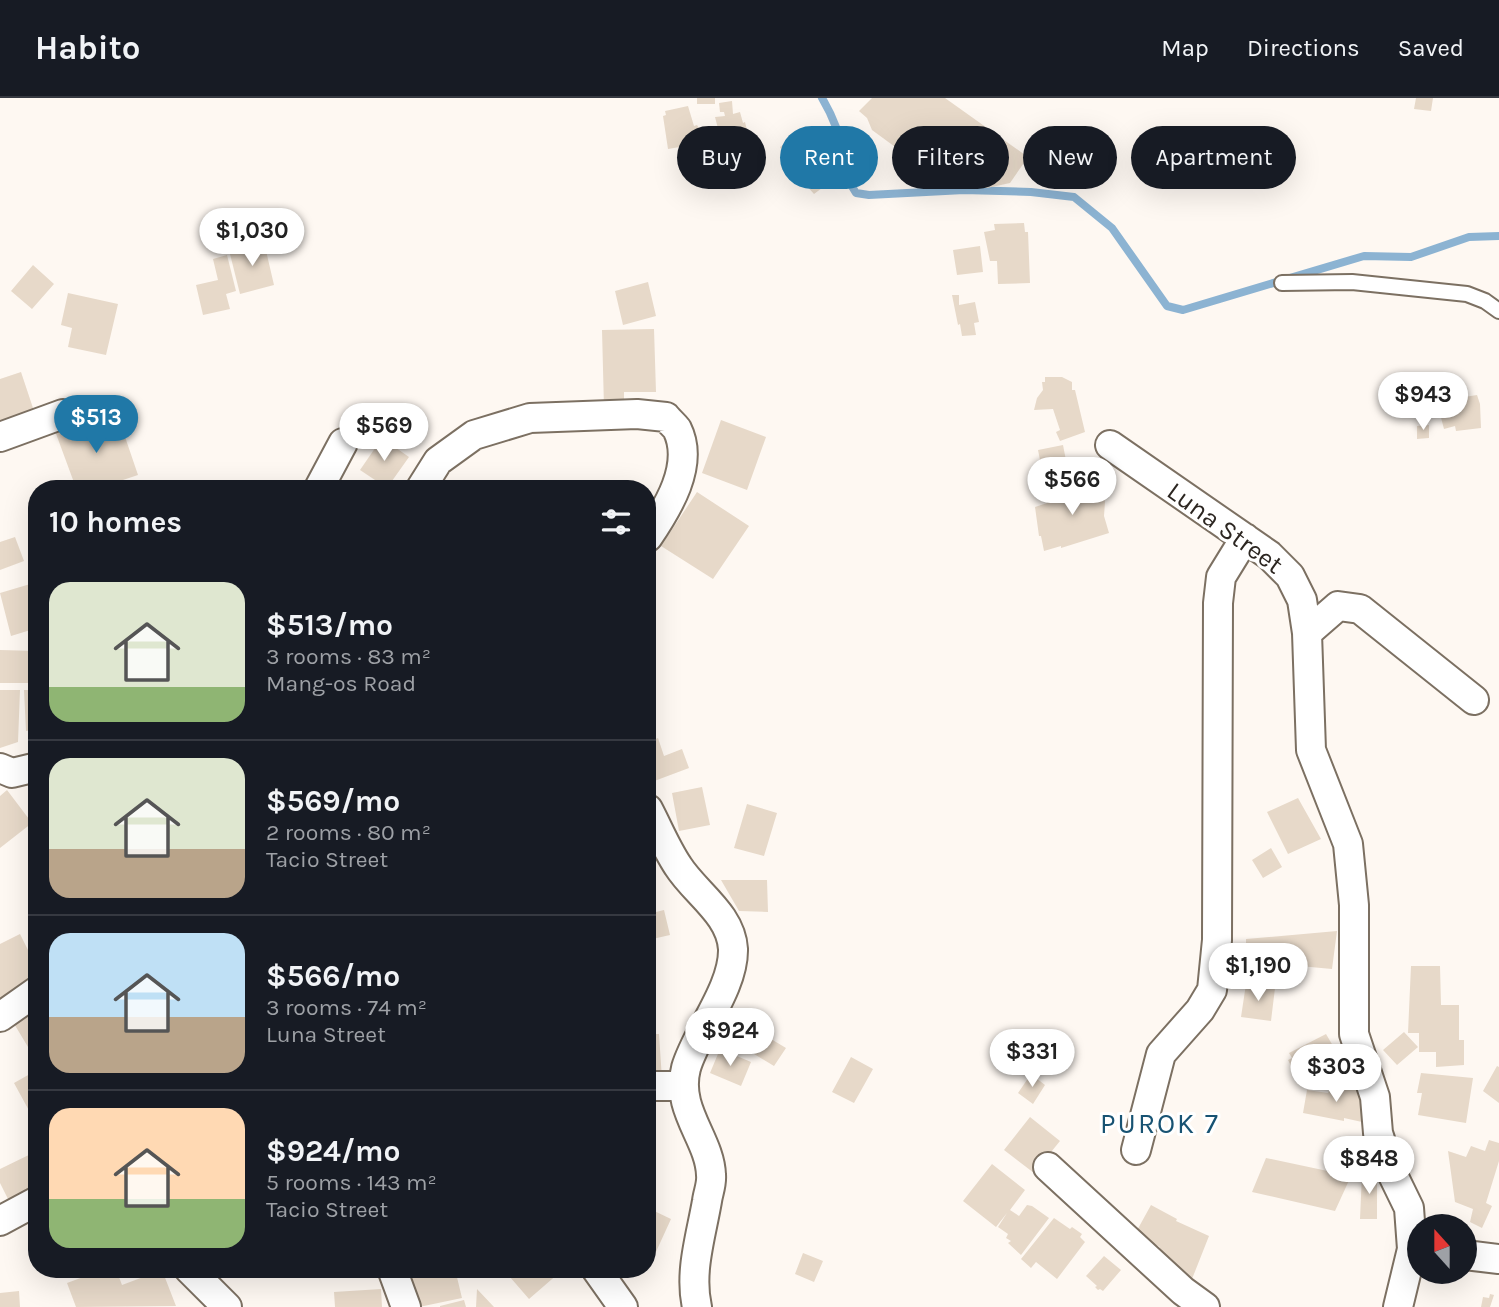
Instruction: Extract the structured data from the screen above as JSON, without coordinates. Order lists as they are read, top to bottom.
{
  "streets": {
    "street": ["Luna Street"]
  },
  "districts": ["PUROK 7"],
  "north": "top",
  "page": {
    "header": "Habito",
    "nav": ["Map", "Directions", "Saved"],
    "chip": [
      "Buy",
      "Rent",
      "Filters",
      "New",
      "Apartment"
    ],
    "price": [
      "$1,030",
      "$943",
      "$513",
      "$569",
      "$566",
      "$1,190",
      "$924",
      "$331",
      "$303",
      "$848"
    ],
    "heading": "10 homes",
    "list": [
      {
        "name": "$513/mo",
        "note": "3 rooms · 83 m² · Mang-os Road"
      },
      {
        "name": "$569/mo",
        "note": "2 rooms · 80 m² · Tacio Street"
      },
      {
        "name": "$566/mo",
        "note": "3 rooms · 74 m² · Luna Street"
      },
      {
        "name": "$924/mo",
        "note": "5 rooms · 143 m² · Tacio Street"
      }
    ]
  }
}
